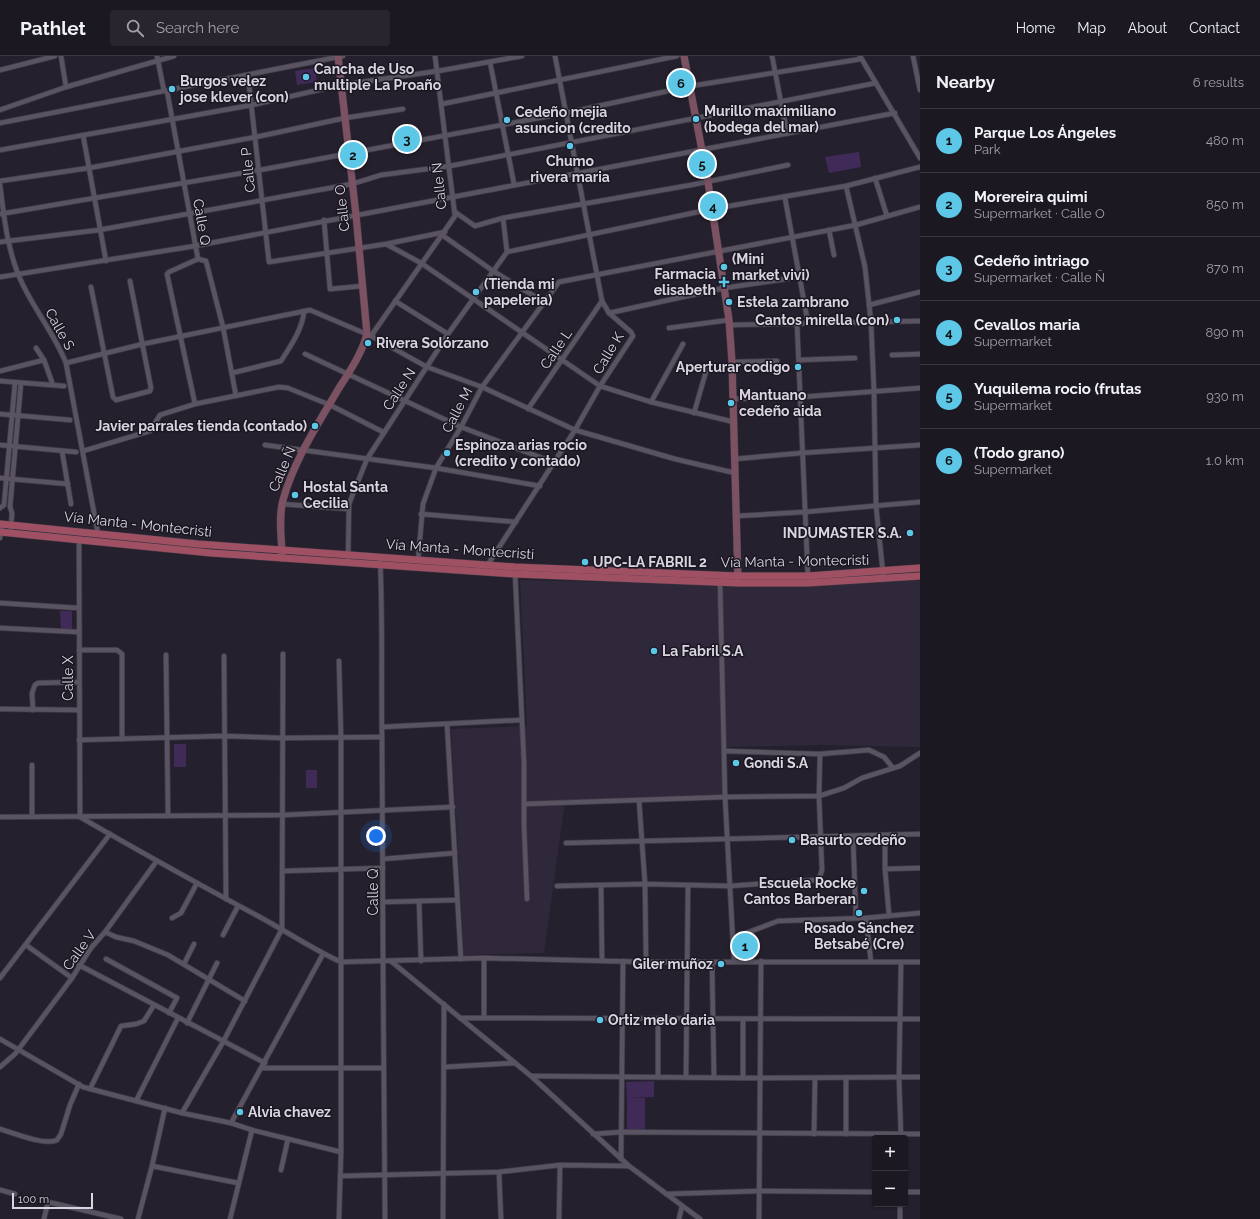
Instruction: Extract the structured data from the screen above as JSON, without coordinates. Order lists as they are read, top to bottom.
{
  "streets": {
    "main road": ["Vía Manta - Montecristi"],
    "street": [
      "Calle P",
      "Calle Ñ",
      "Calle O",
      "Calle Q",
      "Calle S",
      "Calle L",
      "Calle K",
      "Calle N",
      "Calle M",
      "Calle X",
      "Calle V"
    ]
  },
  "crossings": [
    ["Calle Ñ", "Calle O"],
    ["Calle Ñ", "Vía Manta - Montecristi"],
    ["Calle Q", "Vía Manta - Montecristi"],
    ["Calle S", "Vía Manta - Montecristi"],
    ["Calle L", "Calle K"],
    ["Calle K", "Calle M"],
    ["Calle K", "Vía Manta - Montecristi"],
    ["Calle N", "Vía Manta - Montecristi"],
    ["Calle M", "Vía Manta - Montecristi"],
    ["Vía Manta - Montecristi", "Calle X"]
  ],
  "places": {
    "other": [
      "Cancha de Uso multiple La Proaño",
      "Burgos velez jose klever (con)",
      "Murillo maximiliano (bodega del mar)",
      "Cedeño mejia asuncion (credito",
      "Chumo rivera maria",
      "(Mini market vivi)",
      "(Tienda mi papeleria)",
      "Estela zambrano",
      "Cantos mirella (con)",
      "Rivera Solórzano",
      "Aperturar codigo",
      "Mantuano cedeño aida",
      "Javier parrales tienda (contado)",
      "Espinoza arias rocio (credito y contado)",
      "Hostal Santa Cecilia",
      "INDUMASTER S.A.",
      "UPC-LA FABRIL 2",
      "La Fabril S.A",
      "Gondi S.A",
      "Basurto cedeño",
      "Escuela Rocke Cantos Barberan",
      "Rosado Sánchez Betsabé (Cre)",
      "Giler muñoz",
      "Ortiz melo daria",
      "Alvia chavez"
    ],
    "health": ["Farmacia elisabeth"]
  },
  "scale_bar": "100 m",
  "page": {
    "header": "Pathlet",
    "search": "Search here",
    "nav": [
      "Home",
      "Map",
      "About",
      "Contact"
    ],
    "heading": ["Nearby", "6 results"],
    "pins": [
      "6",
      "3",
      "2",
      "5",
      "4",
      "1"
    ],
    "list": [
      {
        "mark": "1",
        "name": "Parque Los Ángeles",
        "note": "Park",
        "value": "480 m"
      },
      {
        "mark": "2",
        "name": "Morereira quimi",
        "note": "Supermarket · Calle O",
        "value": "850 m"
      },
      {
        "mark": "3",
        "name": "Cedeño intriago",
        "note": "Supermarket · Calle Ñ",
        "value": "870 m"
      },
      {
        "mark": "4",
        "name": "Cevallos maria",
        "note": "Supermarket",
        "value": "890 m"
      },
      {
        "mark": "5",
        "name": "Yuquilema rocio (frutas",
        "note": "Supermarket",
        "value": "930 m"
      },
      {
        "mark": "6",
        "name": "(Todo grano)",
        "note": "Supermarket",
        "value": "1.0 km"
      }
    ],
    "map_buttons": ["+", "−"],
    "scale": "100 m"
  }
}
